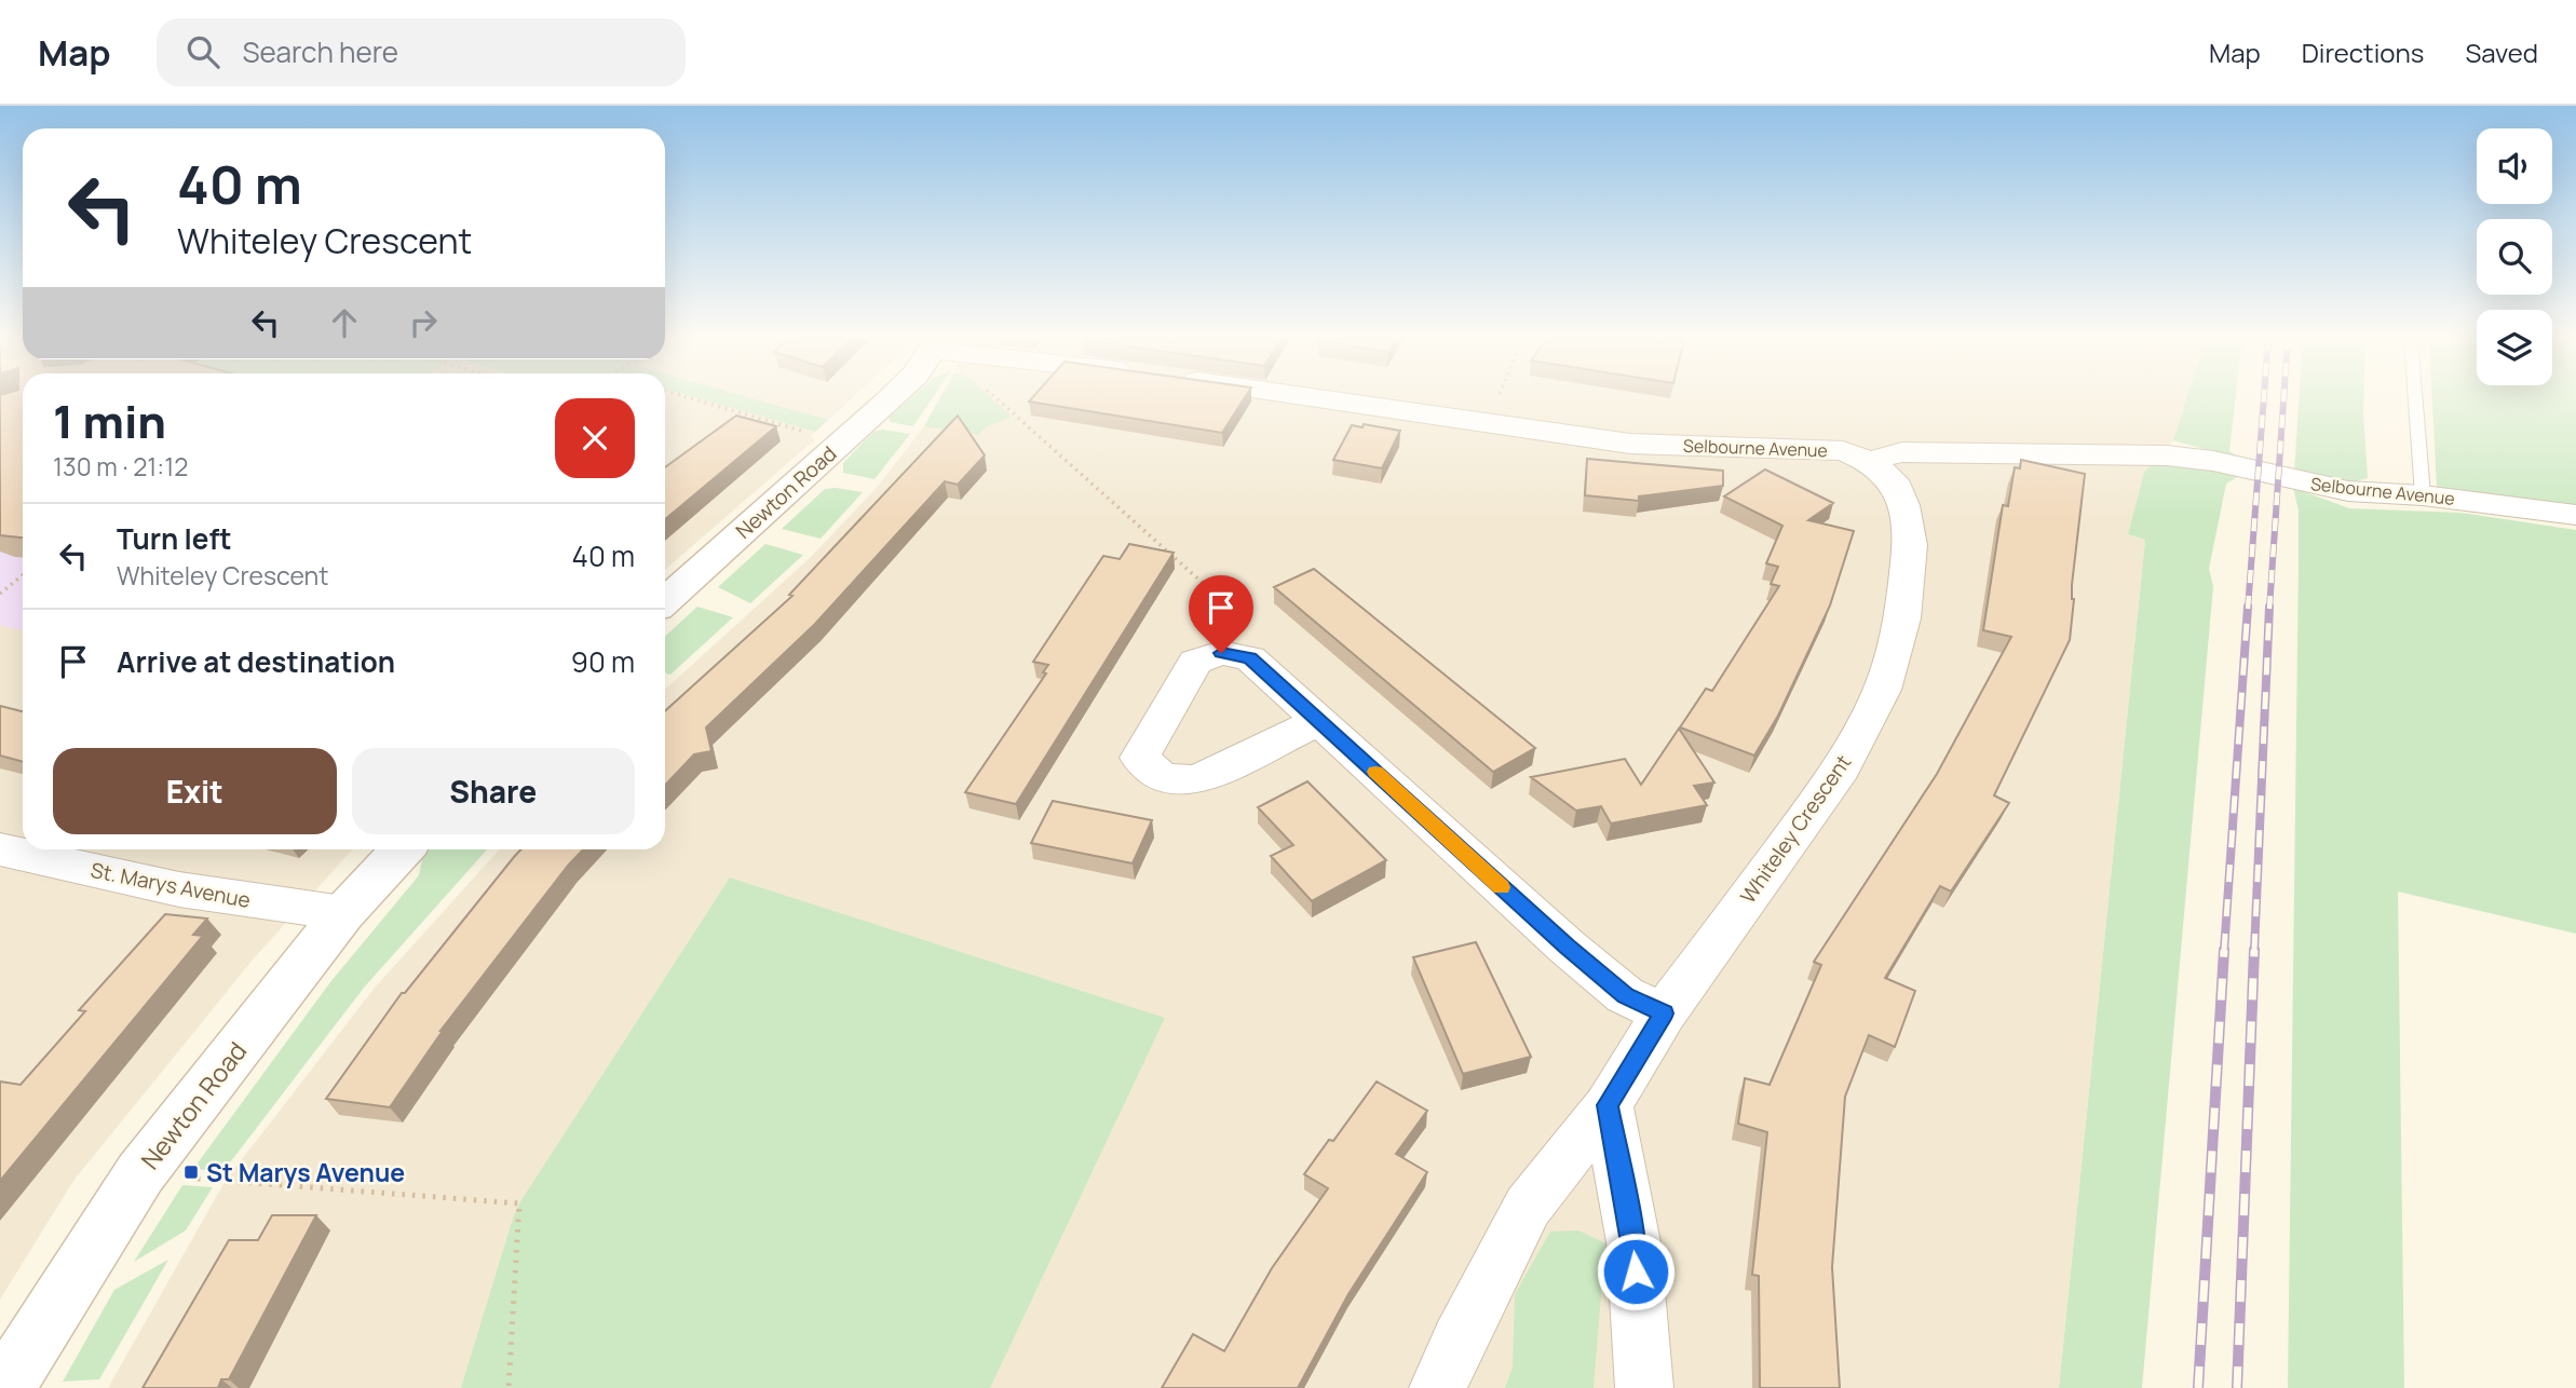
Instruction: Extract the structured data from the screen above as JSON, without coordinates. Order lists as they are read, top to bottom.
{
  "streets": {
    "street": [
      "Selbourne Avenue",
      "Newton Road",
      "Whiteley Crescent",
      "St. Marys Avenue"
    ]
  },
  "crossings": [
    ["Selbourne Avenue", "Whiteley Crescent"],
    ["Newton Road", "St. Marys Avenue"]
  ],
  "places": {
    "transit": ["St Marys Avenue"]
  },
  "page": {
    "header": "Map",
    "search": "Search here",
    "nav": ["Map", "Directions", "Saved"],
    "turn": ["40 m", "Whiteley Crescent"],
    "heading": ["1 min", "130 m · 21:12"],
    "list": [
      {
        "name": "Turn left",
        "note": "Whiteley Crescent",
        "value": "40 m"
      },
      {
        "name": "Arrive at destination",
        "value": "90 m"
      }
    ],
    "buttons": ["Exit", "Share"]
  }
}
